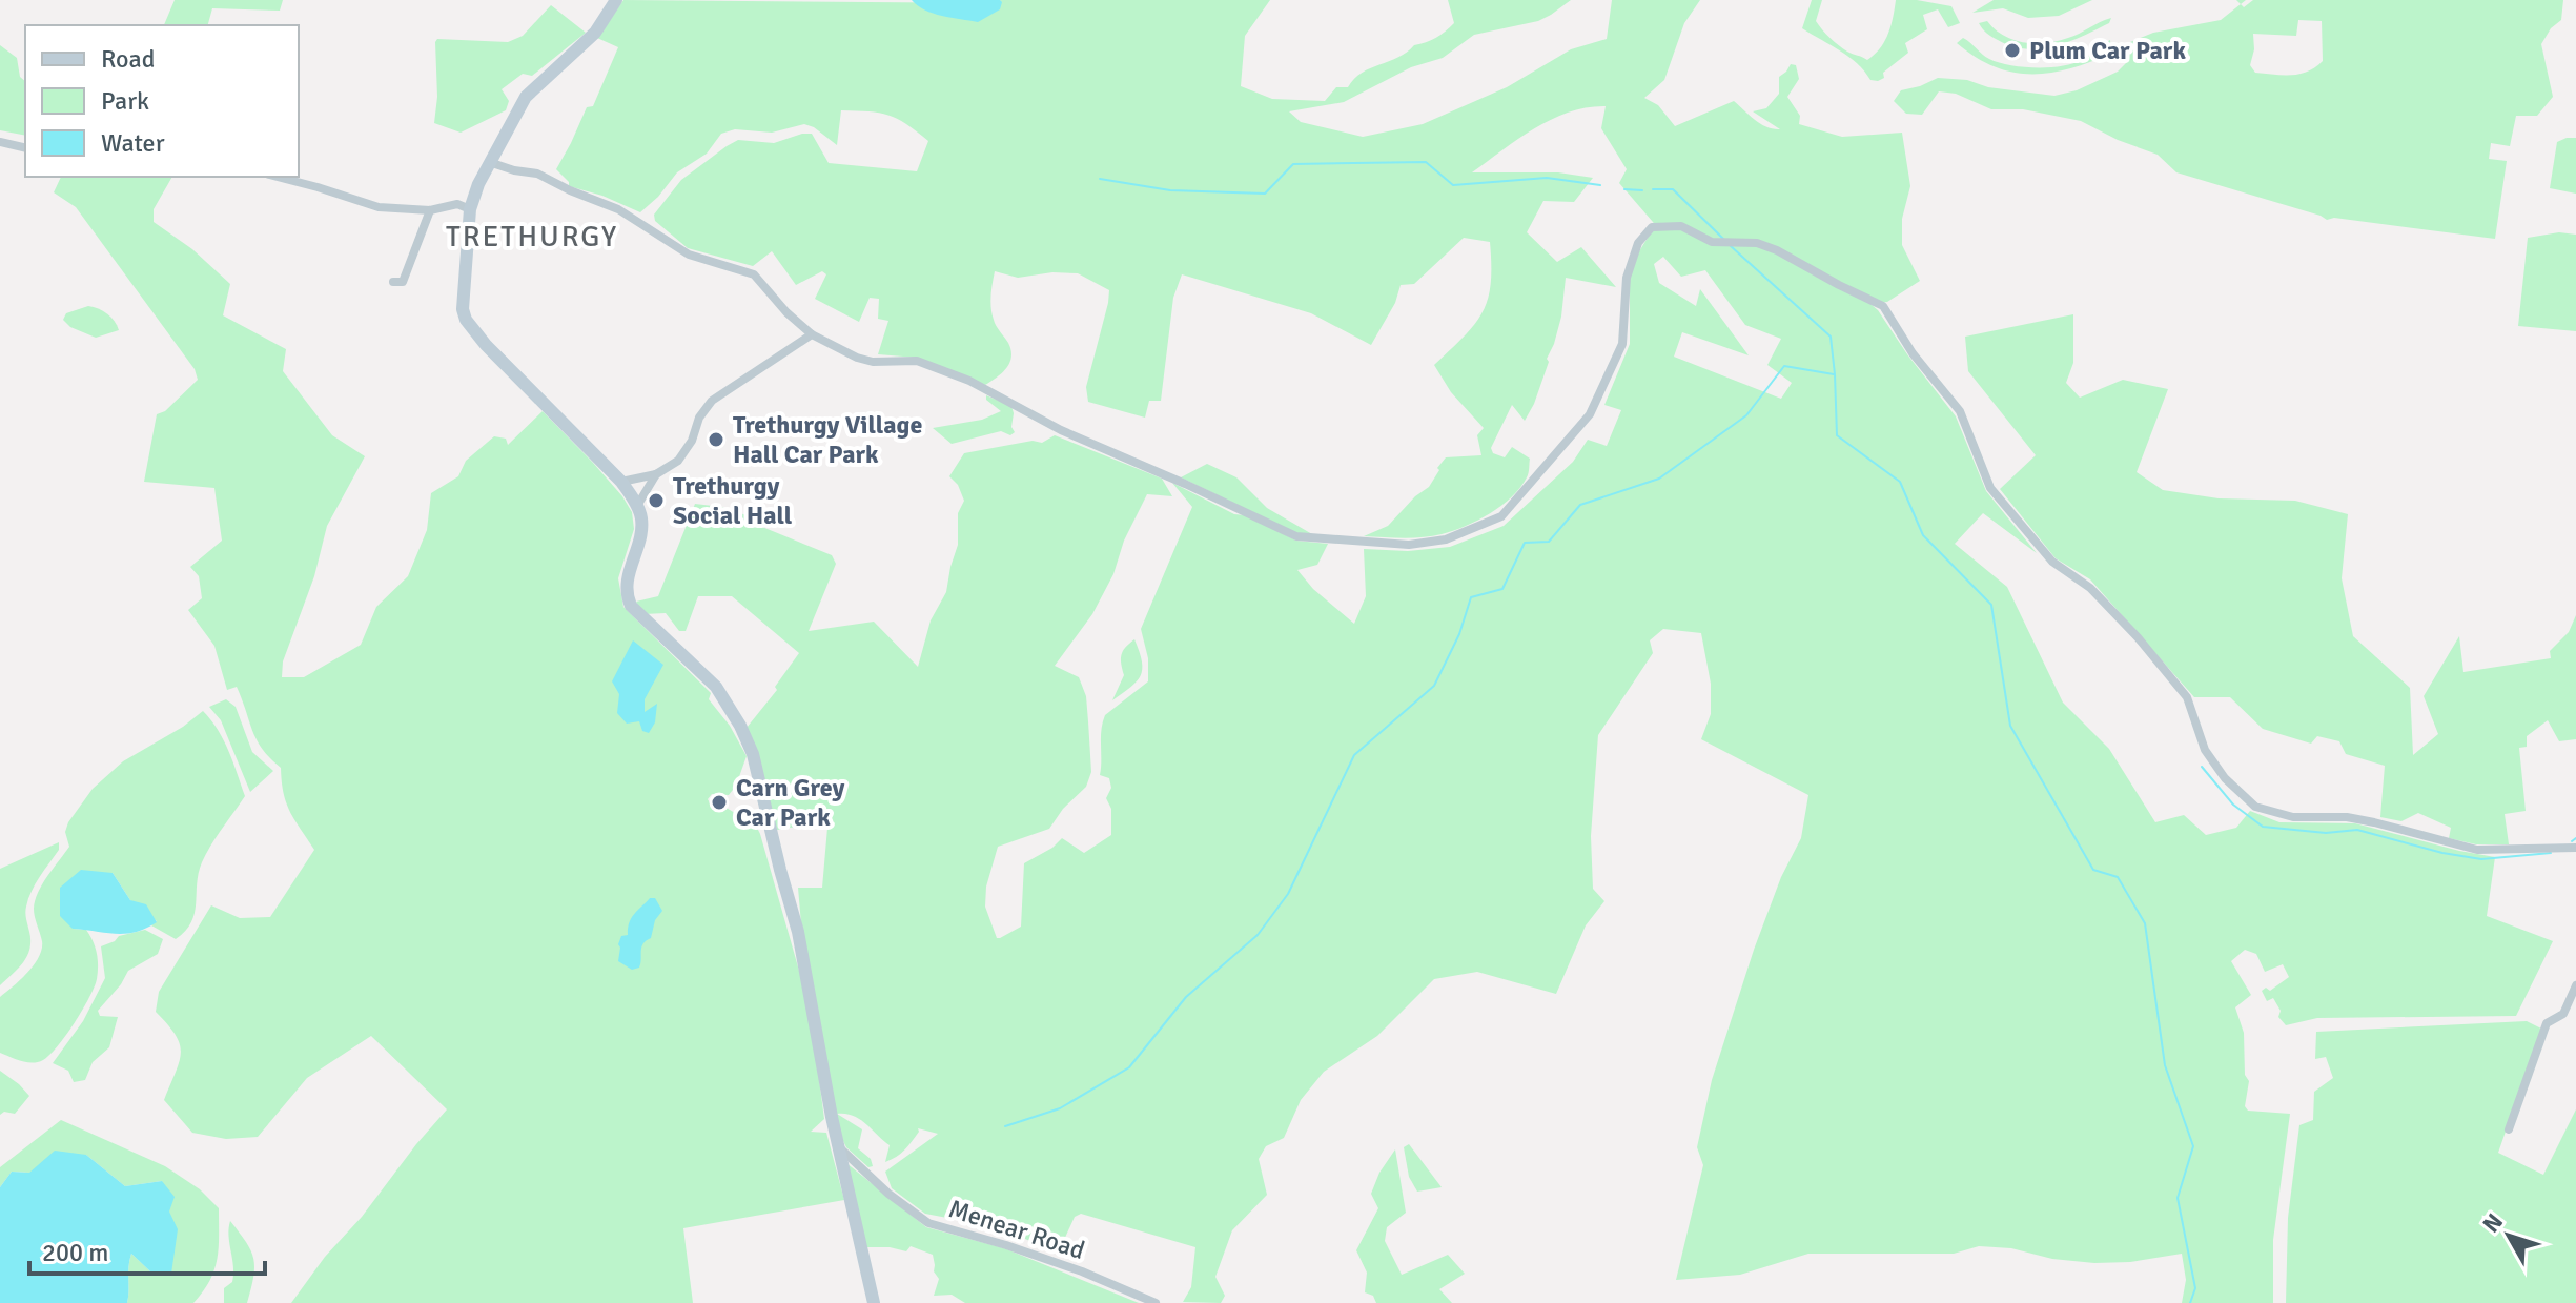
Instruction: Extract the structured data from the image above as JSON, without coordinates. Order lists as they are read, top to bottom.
{
  "streets": {
    "street": ["Menear Road"]
  },
  "districts": ["TRETHURGY"],
  "places": [
    "Plum Car Park",
    "Trethurgy Village Hall Car Park",
    "Trethurgy Social Hall",
    "Carn Grey Car Park"
  ],
  "legend": ["Road", "Park", "Water"],
  "scale_bar": "200 m",
  "north": "top left"
}
